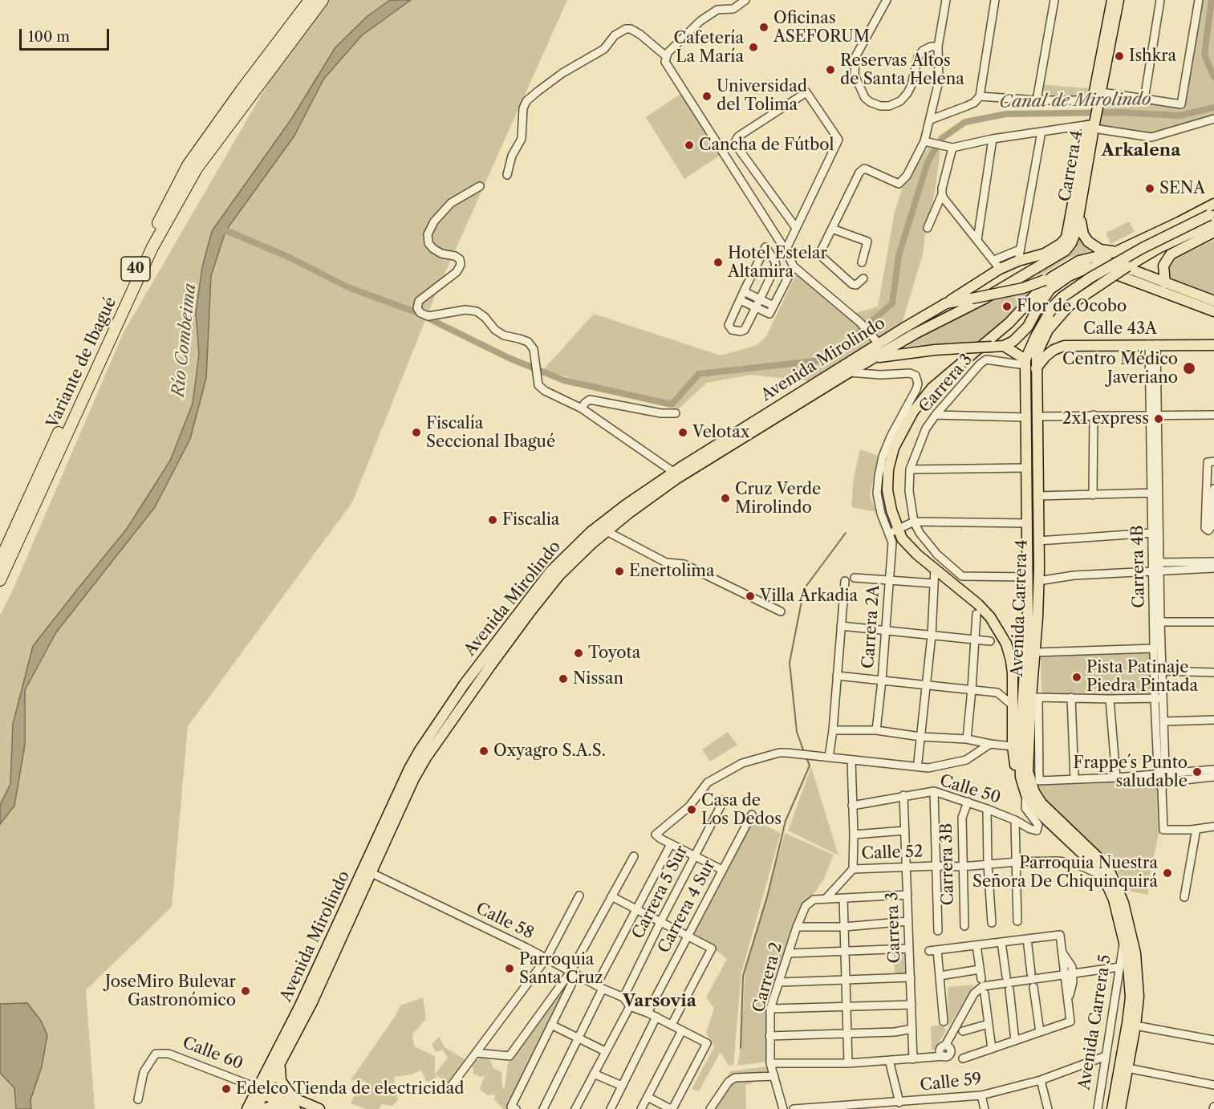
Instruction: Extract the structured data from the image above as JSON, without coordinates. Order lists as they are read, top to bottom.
{
  "streets": {
    "highway": ["40", "Variante de Ibagué"],
    "main road": [
      "Carrera 4",
      "Calle 43A",
      "Avenida Mirolindo",
      "Avenida Carrera 4",
      "Avenida Carrera 5",
      "Calle 60"
    ],
    "street": [
      "Carrera 3",
      "Carrera 4B",
      "Carrera 2A",
      "Calle 50",
      "Calle 52",
      "Carrera 3B",
      "Carrera 5 Sur",
      "Carrera 4 Sur",
      "Calle 58",
      "Carrera 2",
      "Calle 59"
    ]
  },
  "crossings": [
    ["Carrera 4", "Avenida Mirolindo"],
    ["Calle 43A", "Carrera 4B"],
    ["Calle 43A", "Avenida Carrera 4"],
    ["Avenida Mirolindo", "Calle 58"],
    ["Avenida Mirolindo", "Calle 60"],
    ["Carrera 3", "Avenida Carrera 4"],
    ["Carrera 3", "Calle 50"],
    ["Carrera 3", "Calle 52"],
    ["Avenida Carrera 4", "Calle 50"],
    ["Avenida Carrera 4", "Calle 52"],
    ["Avenida Carrera 4", "Avenida Carrera 5"],
    ["Calle 50", "Carrera 3B"],
    ["Calle 52", "Carrera 3B"],
    ["Carrera 5 Sur", "Calle 58"],
    ["Avenida Carrera 5", "Calle 59"]
  ],
  "districts": ["Arkalena", "Varsovia"],
  "water": ["Canal de Mirolindo", "Río Combeima"],
  "places": [
    "Oficinas ASEFORUM",
    "Cafetería La María",
    "Ishkra",
    "Reservas Altos de Santa Helena",
    "Universidad del Tolima",
    "Cancha de Fútbol",
    "SENA",
    "Hotel Estelar Altamira",
    "Flor de Ocobo",
    "Centro Médico Javeriano",
    "2x1 express",
    "Fiscalía Seccional Ibagué",
    "Velotax",
    "Cruz Verde Mirolindo",
    "Fiscalia",
    "Enertolima",
    "Villa Arkadia",
    "Toyota",
    "Pista Patinaje Piedra Pintada",
    "Nissan",
    "Oxyagro S.A.S.",
    "Frappe´s Punto saludable",
    "Casa de Los Dedos",
    "Parroquia Nuestra Señora De Chiquinquirá",
    "Parroquia Santa Cruz",
    "JoseMiro Bulevar Gastronómico",
    "Edelco Tienda de electricidad"
  ],
  "scale_bar": "100 m"
}
